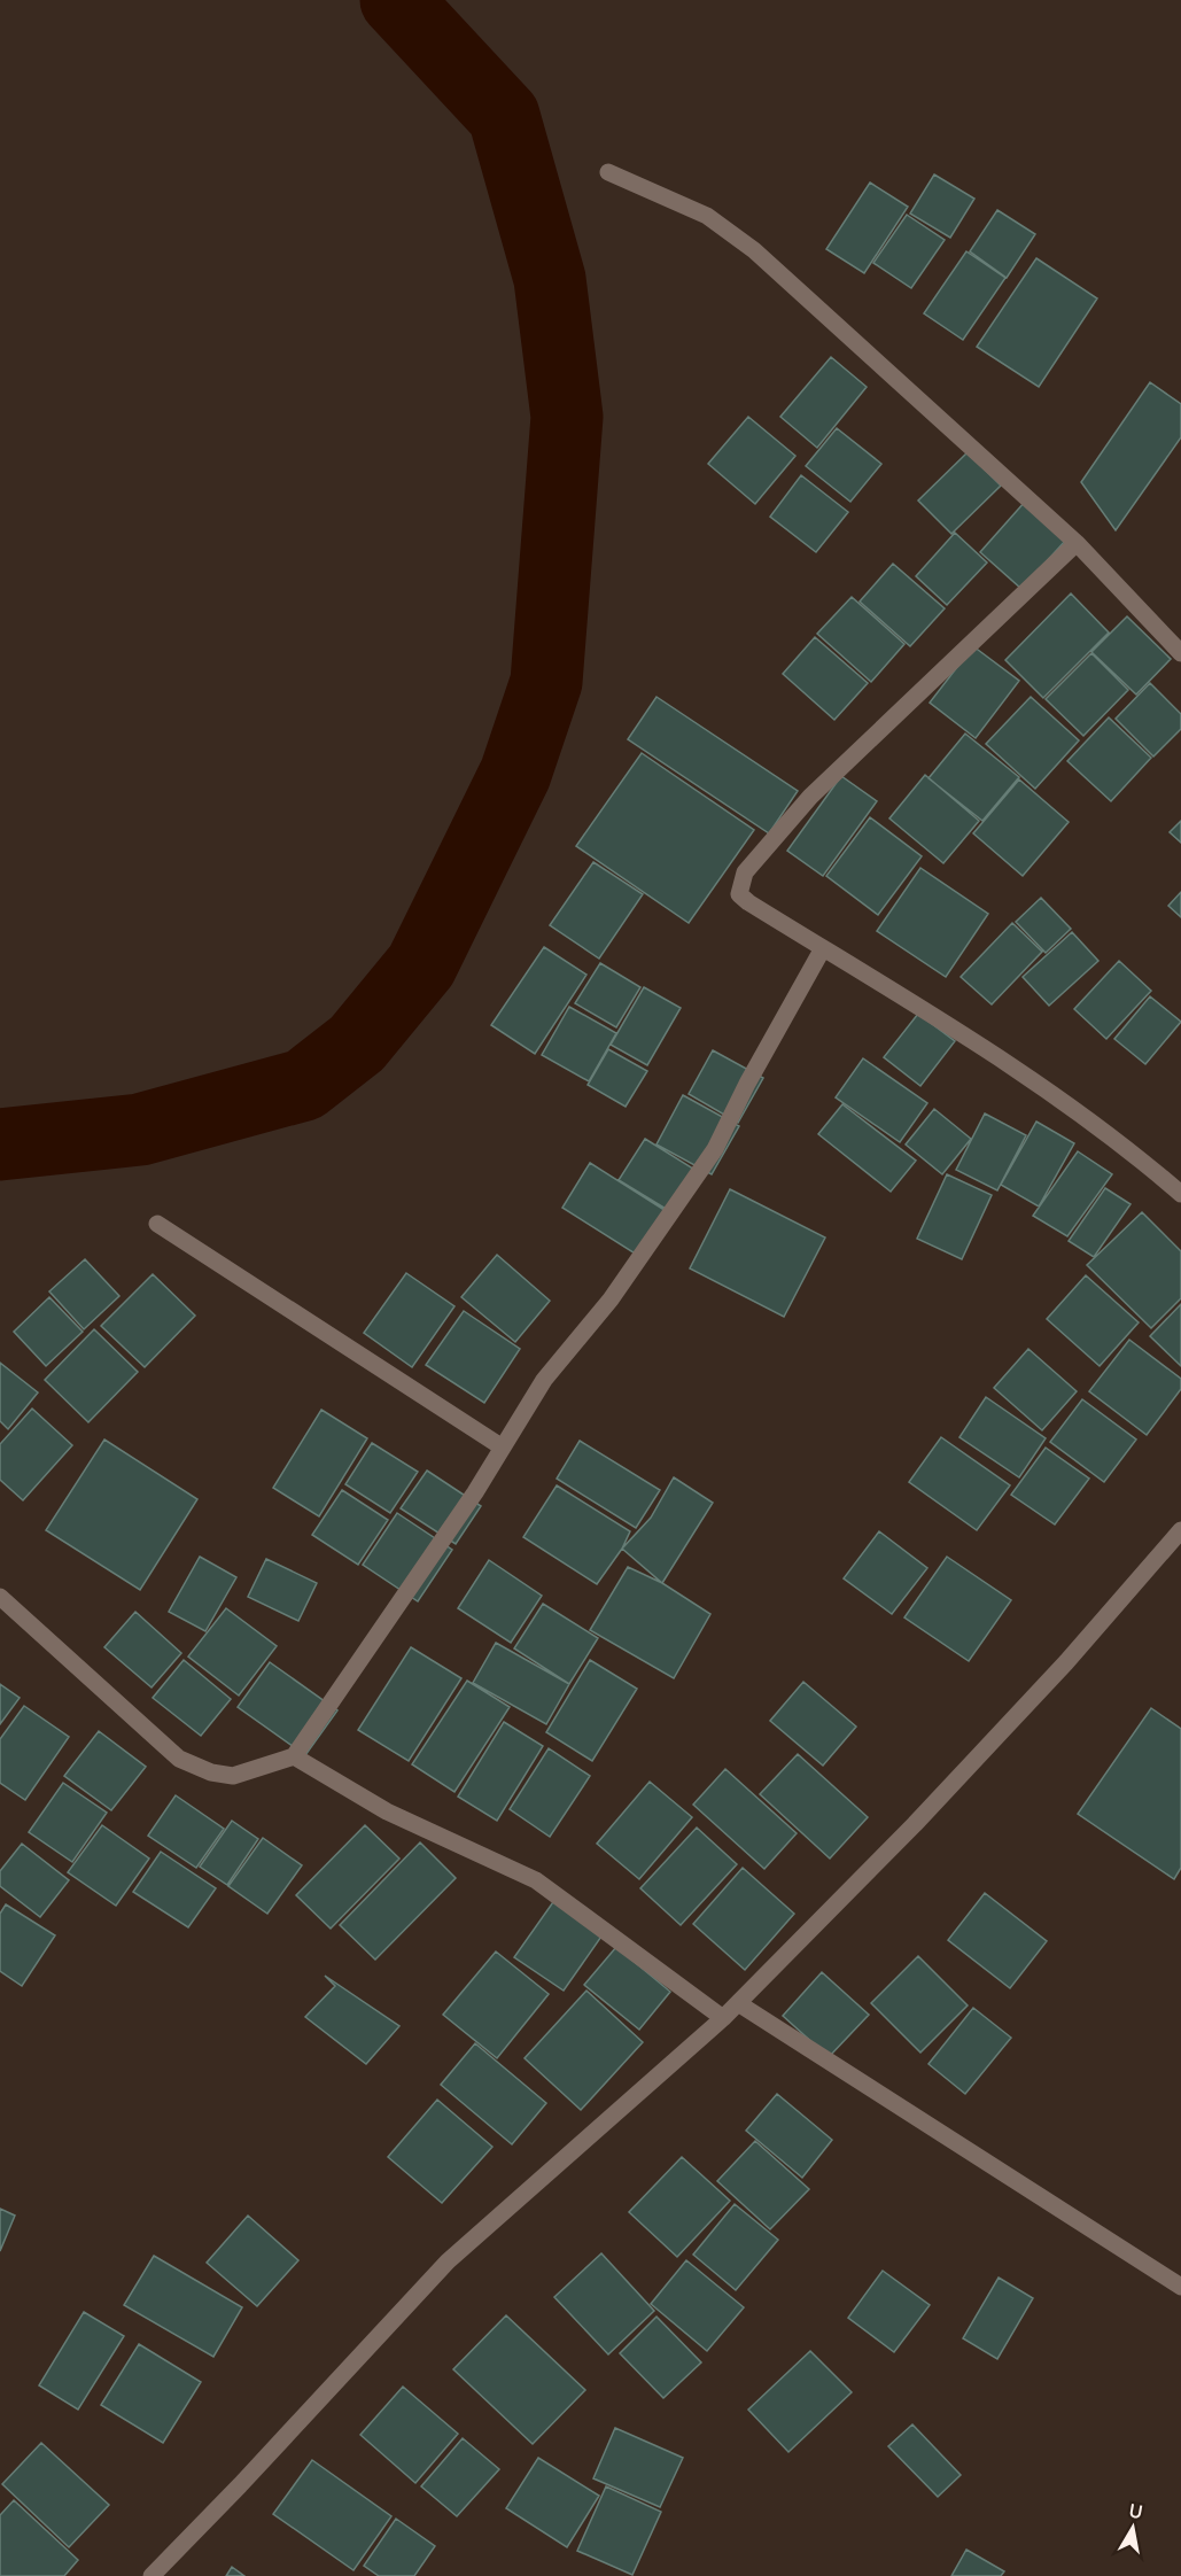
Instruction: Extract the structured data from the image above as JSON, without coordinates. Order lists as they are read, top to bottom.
{
  "north": "top"
}
